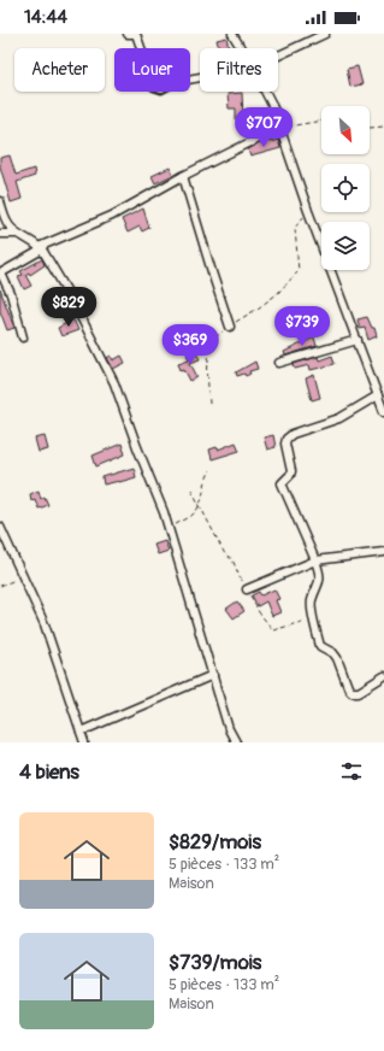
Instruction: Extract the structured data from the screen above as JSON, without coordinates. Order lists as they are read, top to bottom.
{
  "north": "bottom right",
  "page": {
    "status": "14:44",
    "chip": ["Acheter", "Louer", "Filtres"],
    "price": [
      "$707",
      "$829",
      "$739",
      "$369"
    ],
    "heading": "4 biens",
    "list": [
      {
        "name": "$829/mois",
        "note": "5 pièces · 133 m² · Maison"
      },
      {
        "name": "$739/mois",
        "note": "5 pièces · 133 m² · Maison"
      }
    ]
  }
}
